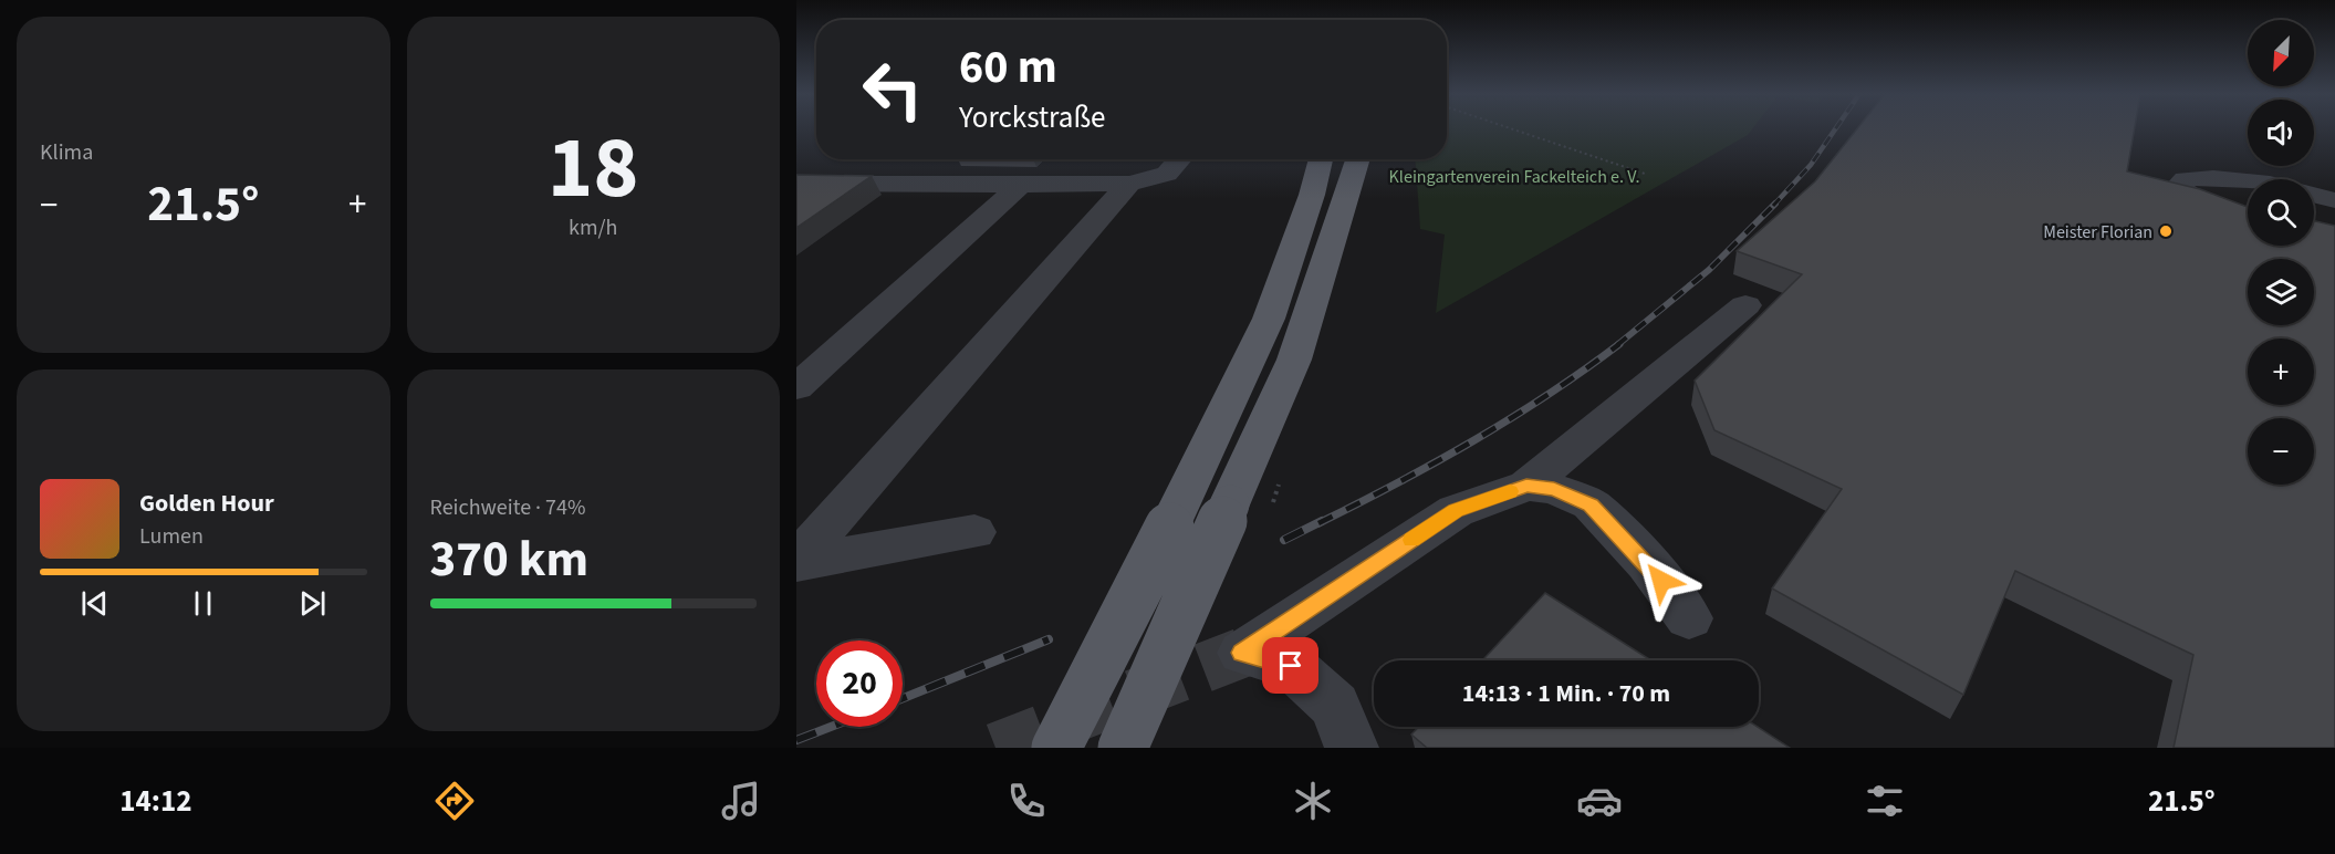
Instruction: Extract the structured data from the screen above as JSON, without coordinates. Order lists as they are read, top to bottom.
{
  "parks": ["Kleingartenverein Fackelteich e. V."],
  "places": ["Meister Florian"],
  "north": "bottom left",
  "page": {
    "tile": [
      "Klima",
      ["18", "km/h"],
      ["Reichweite · 74%", "370 km"]
    ],
    "map_buttons": ["+", "−"],
    "turn": ["60 m", "Yorckstraße"],
    "heat": ["−", "21.5°", "+"],
    "song": ["Golden Hour", "Lumen"],
    "limit": "20",
    "trip": "14:13 · 1 Min. · 70 m",
    "tabs": ["14:12", "21.5°"]
  }
}
